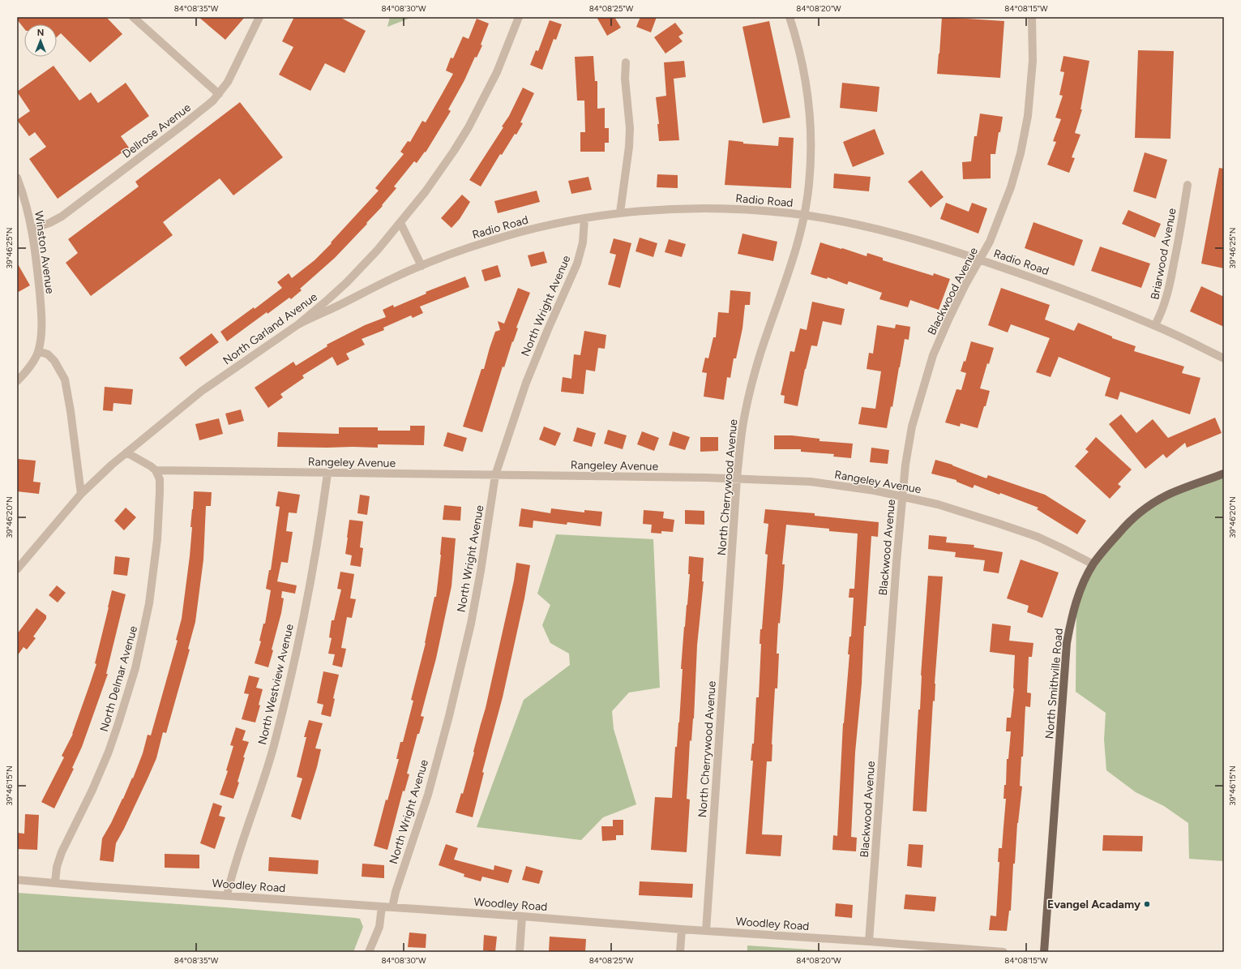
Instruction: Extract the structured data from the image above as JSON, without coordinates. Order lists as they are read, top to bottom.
{
  "streets": {
    "main road": ["North Smithville Road"],
    "street": [
      "Dellrose Avenue",
      "Radio Road",
      "Winston Avenue",
      "Briarwood Avenue",
      "Blackwood Avenue",
      "North Wright Avenue",
      "North Garland Avenue",
      "Rangeley Avenue",
      "North Cherrywood Avenue",
      "North Delmar Avenue",
      "North Westview Avenue",
      "Woodley Road"
    ]
  },
  "crossings": [
    ["Dellrose Avenue", "Winston Avenue"],
    ["Radio Road", "Briarwood Avenue"],
    ["Radio Road", "Blackwood Avenue"],
    ["Radio Road", "North Wright Avenue"],
    ["Radio Road", "North Garland Avenue"],
    ["Radio Road", "North Cherrywood Avenue"],
    ["Blackwood Avenue", "Rangeley Avenue"],
    ["Blackwood Avenue", "Woodley Road"],
    ["North Wright Avenue", "Rangeley Avenue"],
    ["North Wright Avenue", "Woodley Road"],
    ["Rangeley Avenue", "North Cherrywood Avenue"],
    ["Rangeley Avenue", "North Delmar Avenue"],
    ["Rangeley Avenue", "North Smithville Road"],
    ["Rangeley Avenue", "North Westview Avenue"],
    ["North Cherrywood Avenue", "Woodley Road"],
    ["North Delmar Avenue", "Woodley Road"],
    ["North Westview Avenue", "Woodley Road"]
  ],
  "places": ["Evangel Acadamy"],
  "north": "top",
  "coordinates": [
    "84°08'35\"W",
    "84°08'30\"W",
    "84°08'25\"W",
    "84°08'20\"W",
    "84°08'15\"W",
    "39°46'25\"N",
    "39°46'20\"N",
    "39°46'15\"N"
  ]
}
